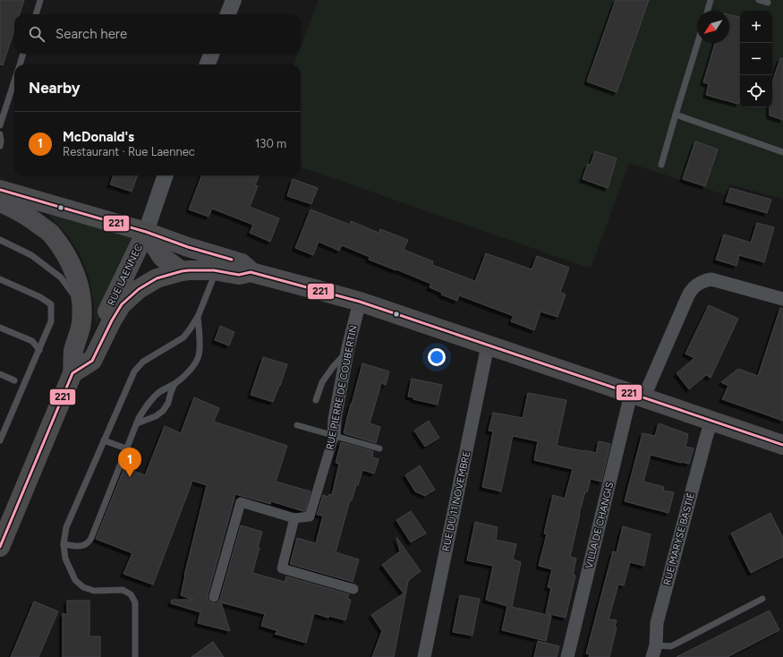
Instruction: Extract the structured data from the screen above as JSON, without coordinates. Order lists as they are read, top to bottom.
{
  "streets": {
    "main road": ["RUE LAENNEC"],
    "street": [
      "RUE PIERRE DE COUBERTIN",
      "RUE DU 11 NOVEMBRE",
      "VILLA DE CHANGIS",
      "RUE MARYSE BASTIÉ"
    ]
  },
  "lines": ["transit line 221"],
  "north": "bottom left",
  "page": {
    "map_buttons": ["+", "−"],
    "search": "Search here",
    "heading": "Nearby",
    "list": [
      {
        "mark": "1",
        "name": "McDonald's",
        "note": "Restaurant · Rue Laennec",
        "value": "130 m"
      }
    ],
    "pins": "1"
  }
}
